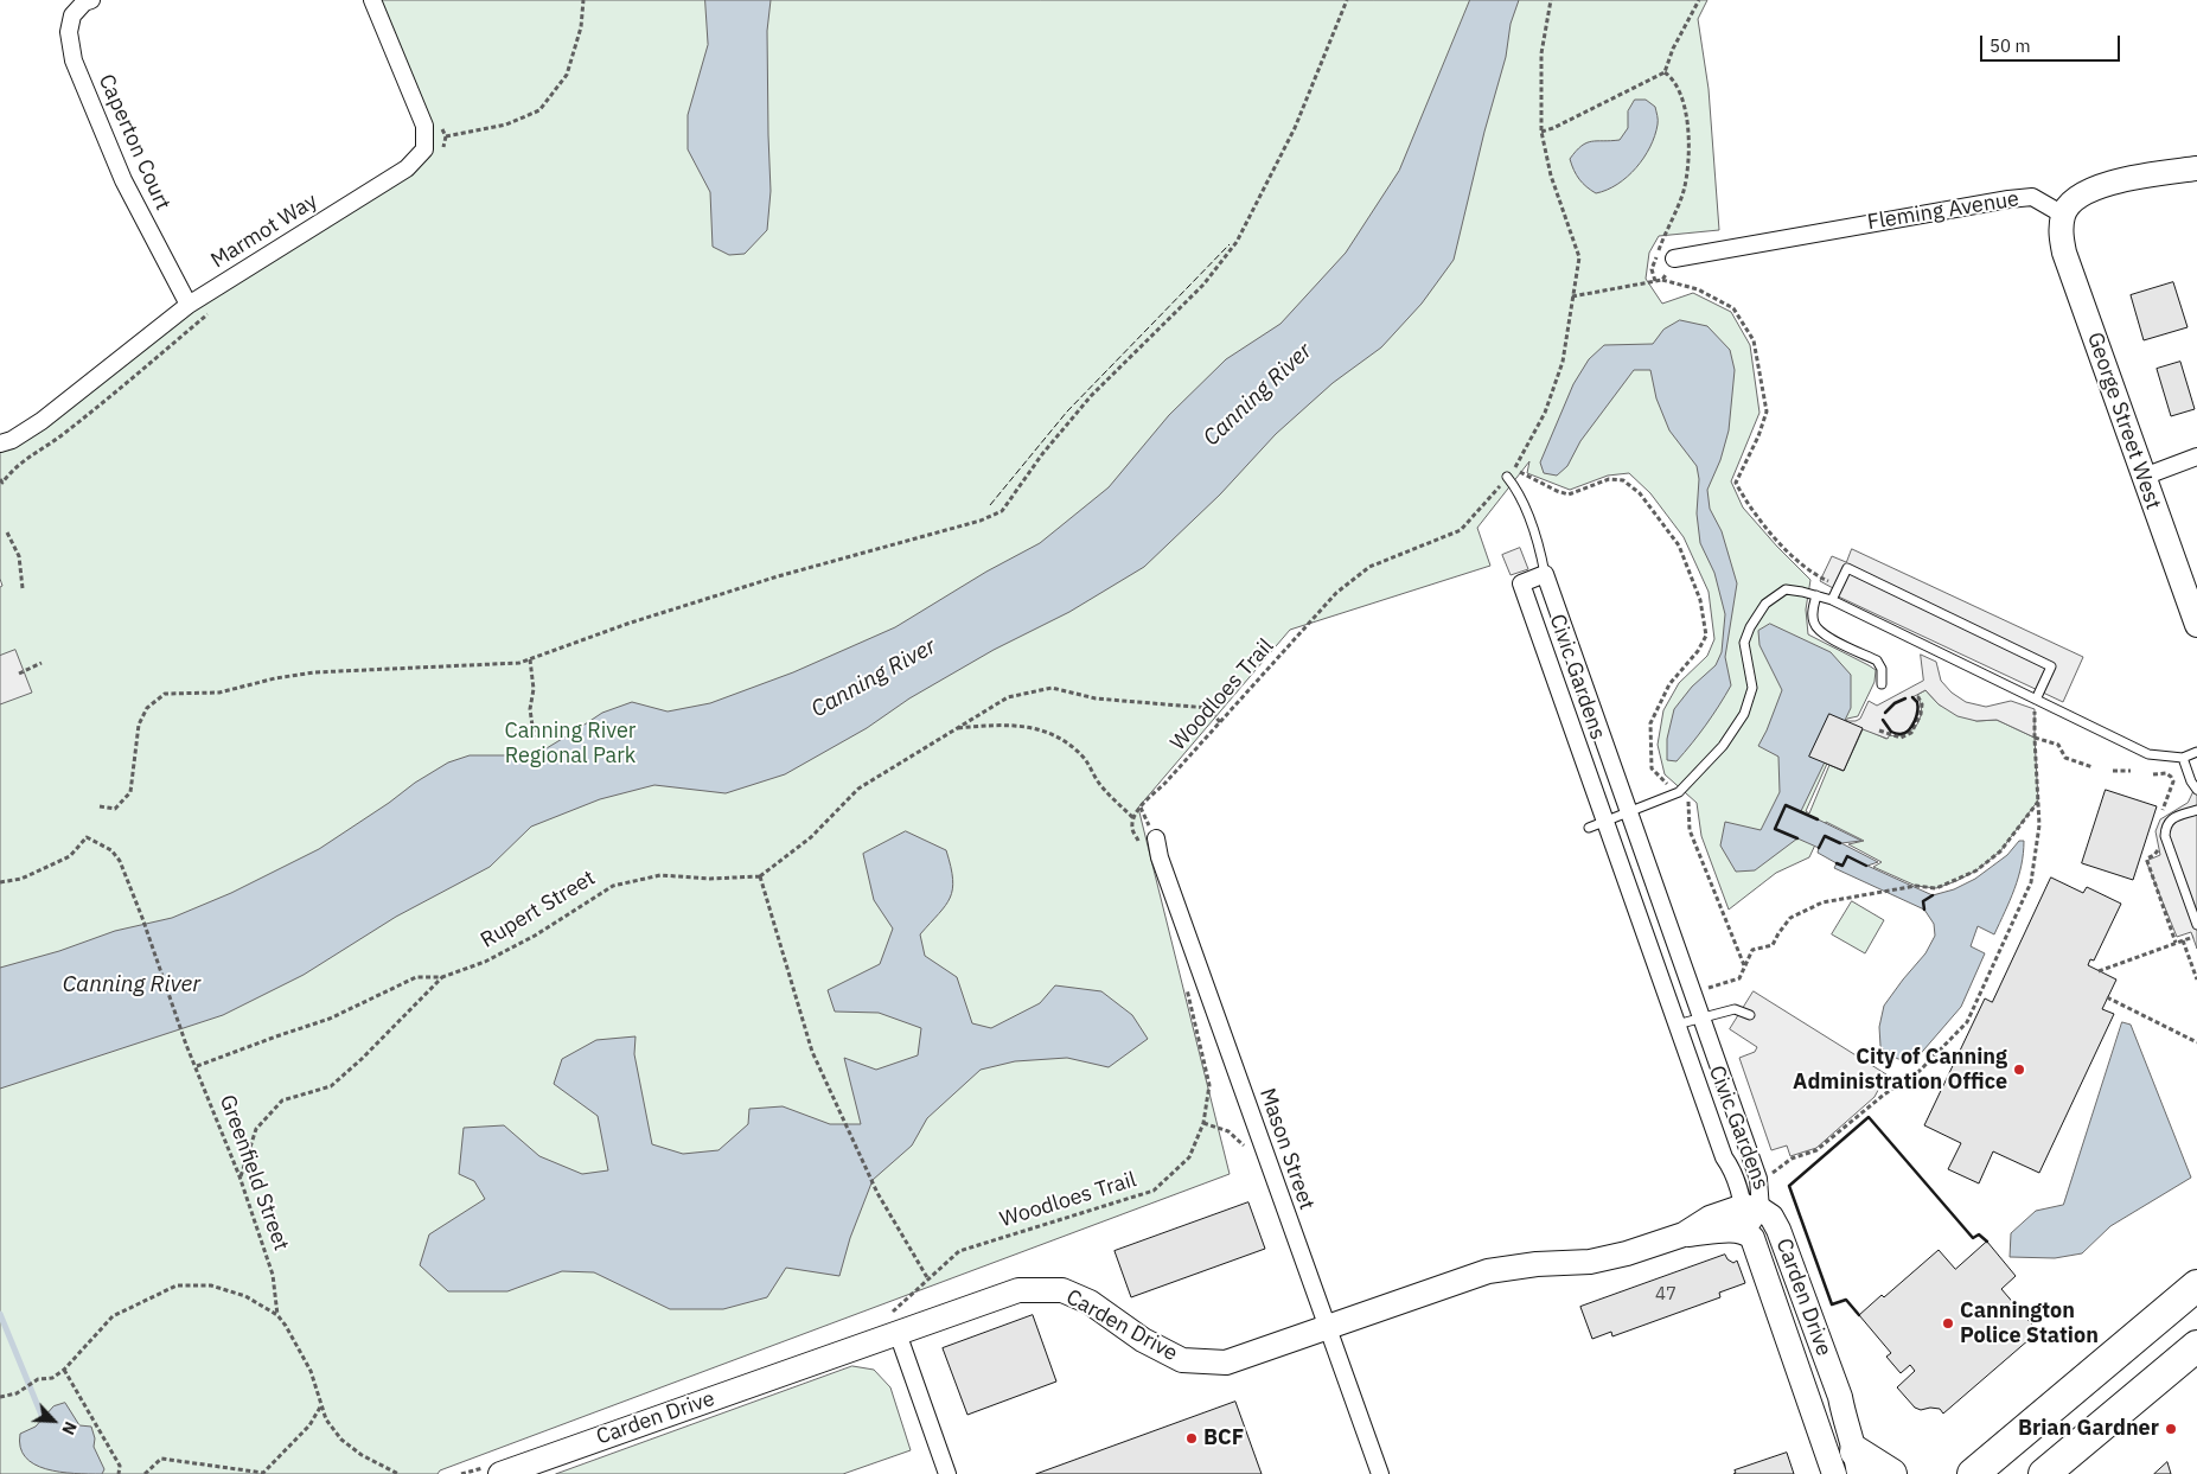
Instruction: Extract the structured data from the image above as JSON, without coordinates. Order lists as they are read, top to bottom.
{
  "streets": {
    "street": [
      "Caperton Court",
      "Fleming Avenue",
      "Marmot Way",
      "George Street West",
      "Civic Gardens",
      "Mason Street",
      "Carden Drive"
    ],
    "path": ["Woodloes Trail", "Rupert Street", "Greenfield Street"]
  },
  "crossings": [
    ["Caperton Court", "Marmot Way"],
    ["Fleming Avenue", "George Street West"],
    ["Civic Gardens", "Carden Drive"],
    ["Woodloes Trail", "Carden Drive"],
    ["Rupert Street", "Greenfield Street"],
    ["Mason Street", "Carden Drive"]
  ],
  "water": ["Canning River"],
  "parks": ["Canning River Regional Park"],
  "places": [
    "City of Canning Administration Office",
    "Cannington Police Station",
    "Brian Gardner",
    "BCF"
  ],
  "house_numbers": ["47"],
  "scale_bar": "50 m",
  "north": "bottom right"
}
